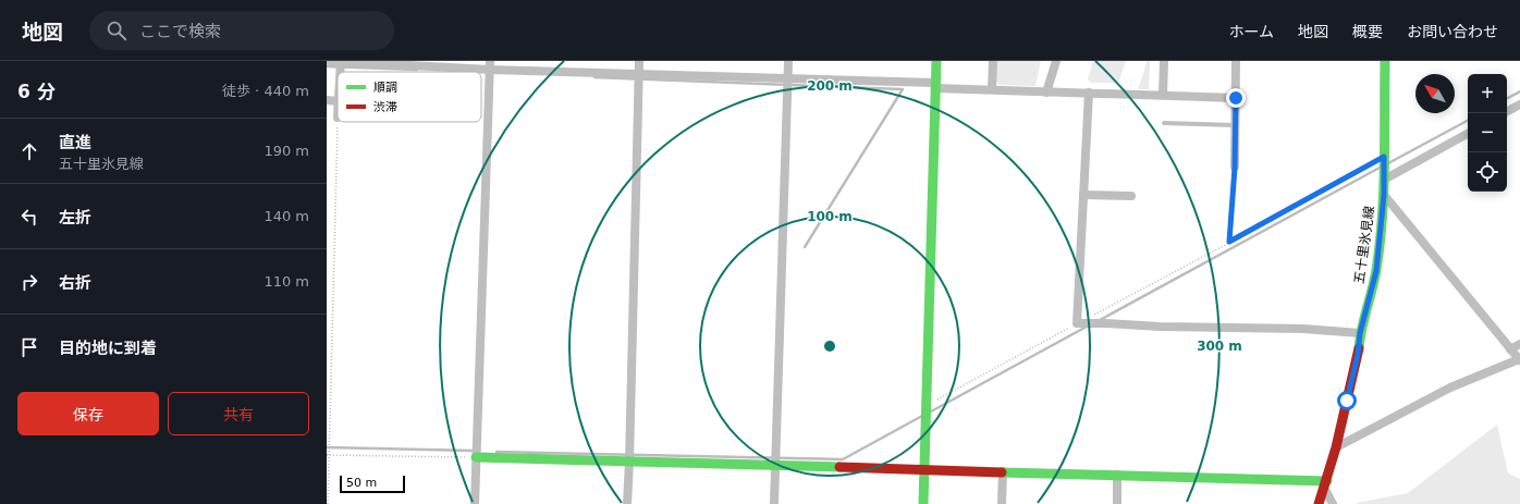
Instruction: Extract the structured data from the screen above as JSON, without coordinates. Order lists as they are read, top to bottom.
{
  "streets": {
    "street": ["五十里氷見線"]
  },
  "legend": ["順調", "渋滞"],
  "scale_bar": "50 m",
  "north": "top left",
  "page": {
    "header": "地図",
    "search": "ここで検索",
    "nav": [
      "ホーム",
      "地図",
      "概要",
      "お問い合わせ"
    ],
    "heading": ["6 分", "徒歩 · 440 m"],
    "map_buttons": ["+", "−"],
    "list": [
      ["直進", "五十里氷見線", "190 m"],
      ["左折", "140 m"],
      ["右折", "110 m"],
      "目的地に到着"
    ],
    "buttons": ["保存", "共有"],
    "scale": "50 m"
  },
  "rings": ["200 m", "100 m", "300 m"]
}
